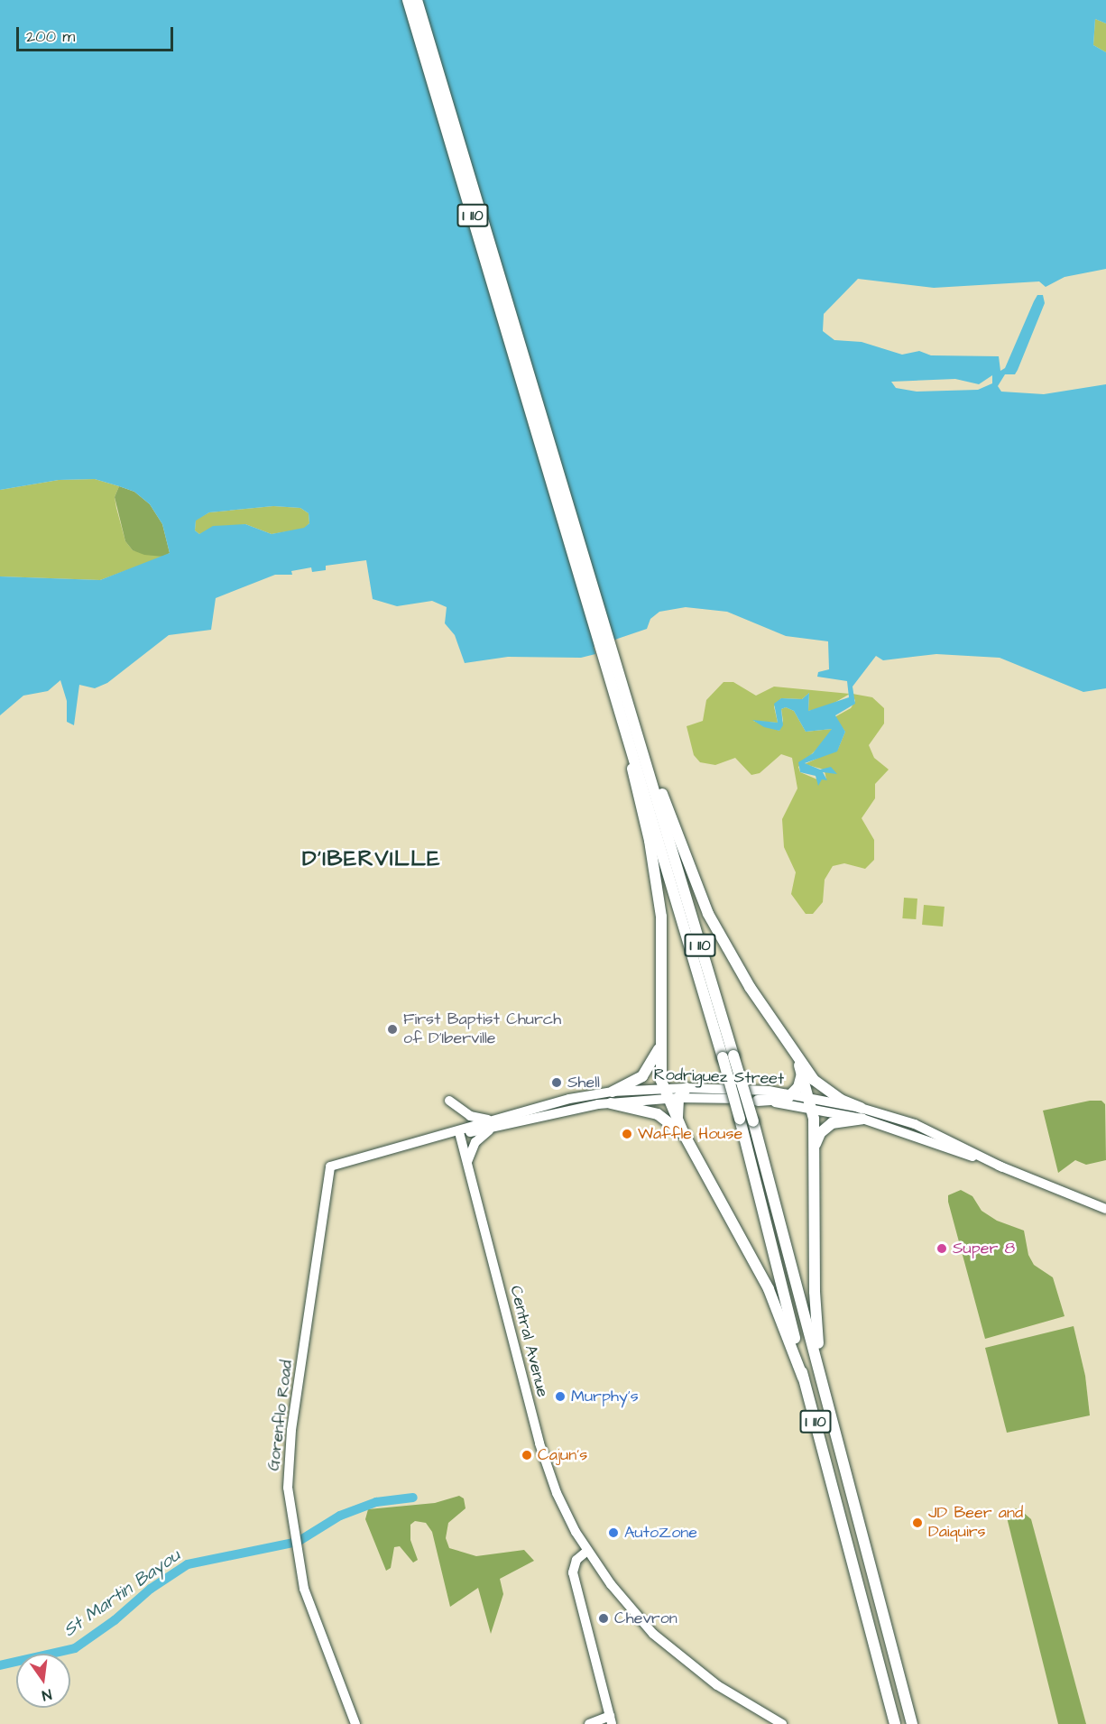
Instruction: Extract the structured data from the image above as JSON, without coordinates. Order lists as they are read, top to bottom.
{
  "streets": {
    "highway": ["I 110"],
    "main road": ["Rodriguez Street", "Central Avenue", "Gorenflo Road"]
  },
  "crossings": [
    ["Rodriguez Street", "Central Avenue"],
    ["Rodriguez Street", "Gorenflo Road"]
  ],
  "districts": ["D'IBERVILLE"],
  "water": ["St Martin Bayou"],
  "places": [
    "First Baptist Church of D'Iberville",
    "Shell",
    "Waffle House",
    "Super 8",
    "Murphy's",
    "Cajun's",
    "JD Beer and Daiquirs",
    "AutoZone",
    "Chevron"
  ],
  "scale_bar": "200 m",
  "north": "bottom"
}
